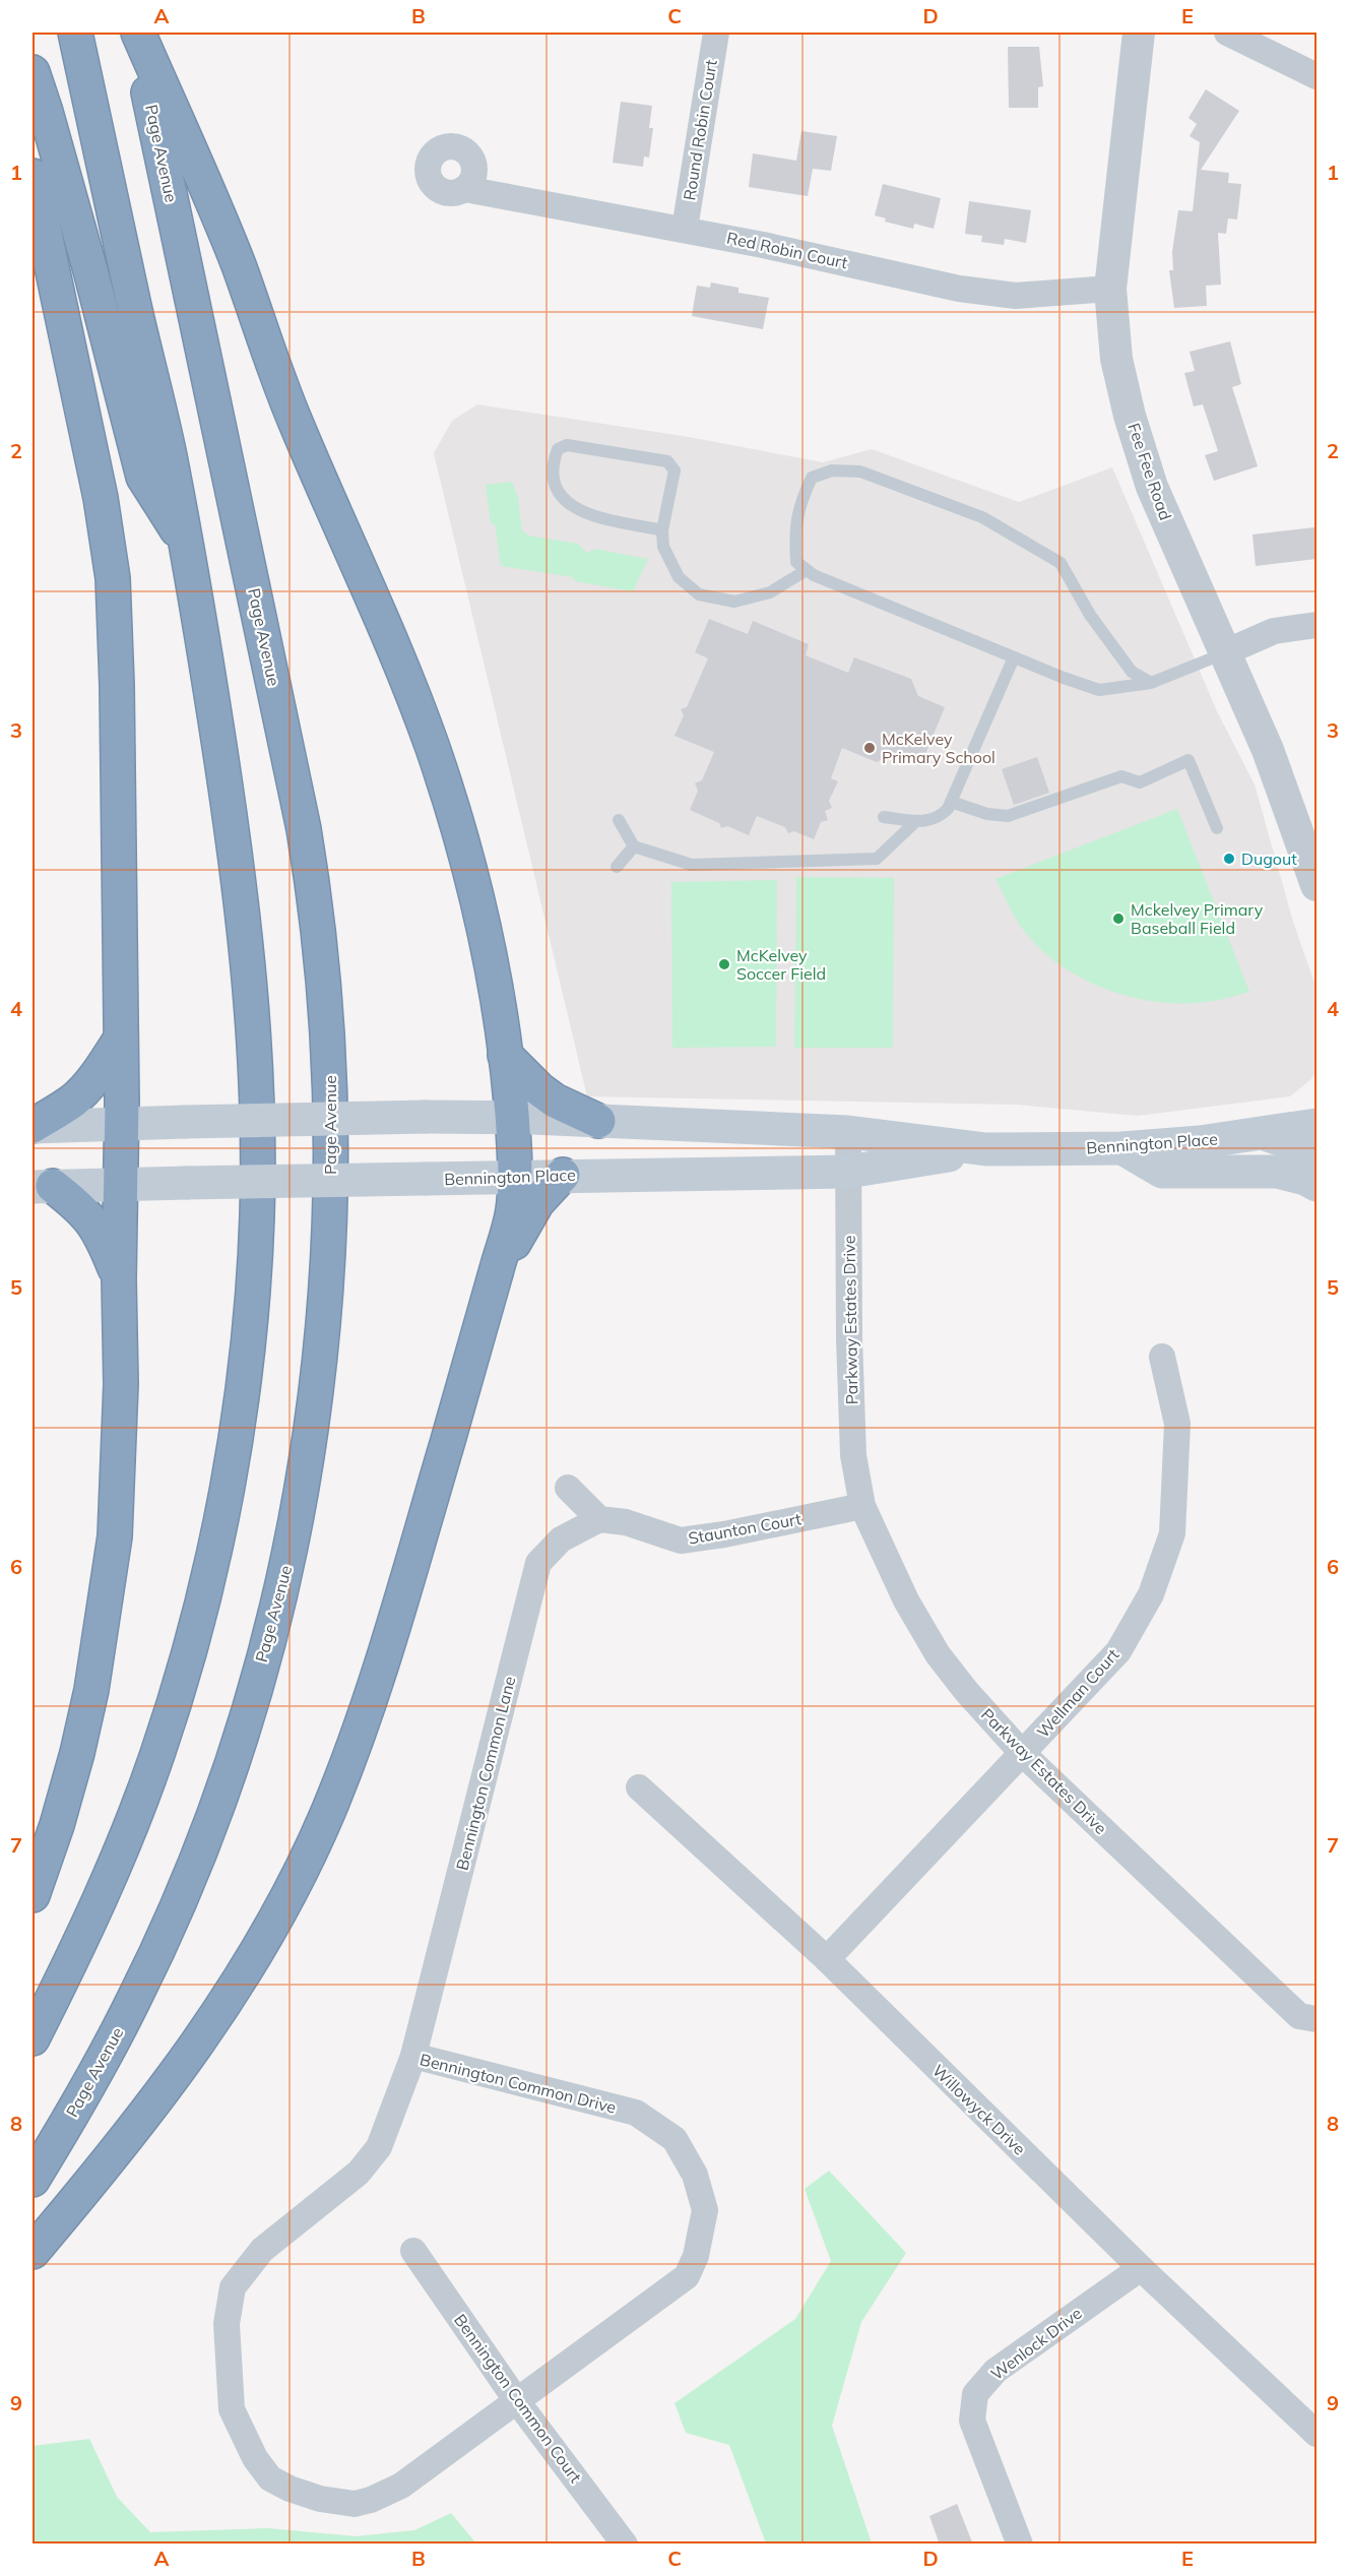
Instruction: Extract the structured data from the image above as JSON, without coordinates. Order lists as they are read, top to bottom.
{
  "streets": {
    "highway": ["Page Avenue"],
    "main road": ["Bennington Place"],
    "street": [
      "Round Robin Court",
      "Red Robin Court",
      "Fee Fee Road",
      "Parkway Estates Drive",
      "Staunton Court",
      "Wellman Court",
      "Bennington Common Lane",
      "Bennington Common Drive",
      "Willowyck Drive",
      "Wenlock Drive",
      "Bennington Common Court"
    ]
  },
  "crossings": [
    ["Round Robin Court", "Red Robin Court"],
    ["Red Robin Court", "Fee Fee Road"],
    ["Bennington Place", "Parkway Estates Drive"],
    ["Parkway Estates Drive", "Staunton Court"],
    ["Parkway Estates Drive", "Wellman Court"],
    ["Staunton Court", "Bennington Common Lane"],
    ["Wellman Court", "Willowyck Drive"],
    ["Bennington Common Lane", "Bennington Common Drive"],
    ["Bennington Common Drive", "Bennington Common Court"],
    ["Willowyck Drive", "Wenlock Drive"]
  ],
  "places": [
    "McKelvey Primary School",
    "Dugout",
    "Mckelvey Primary Baseball Field",
    "McKelvey Soccer Field"
  ],
  "grid": {
    "columns": [
      "A",
      "B",
      "C",
      "D",
      "E"
    ],
    "rows": [
      "1",
      "2",
      "3",
      "4",
      "5",
      "6",
      "7",
      "8",
      "9"
    ]
  }
}
